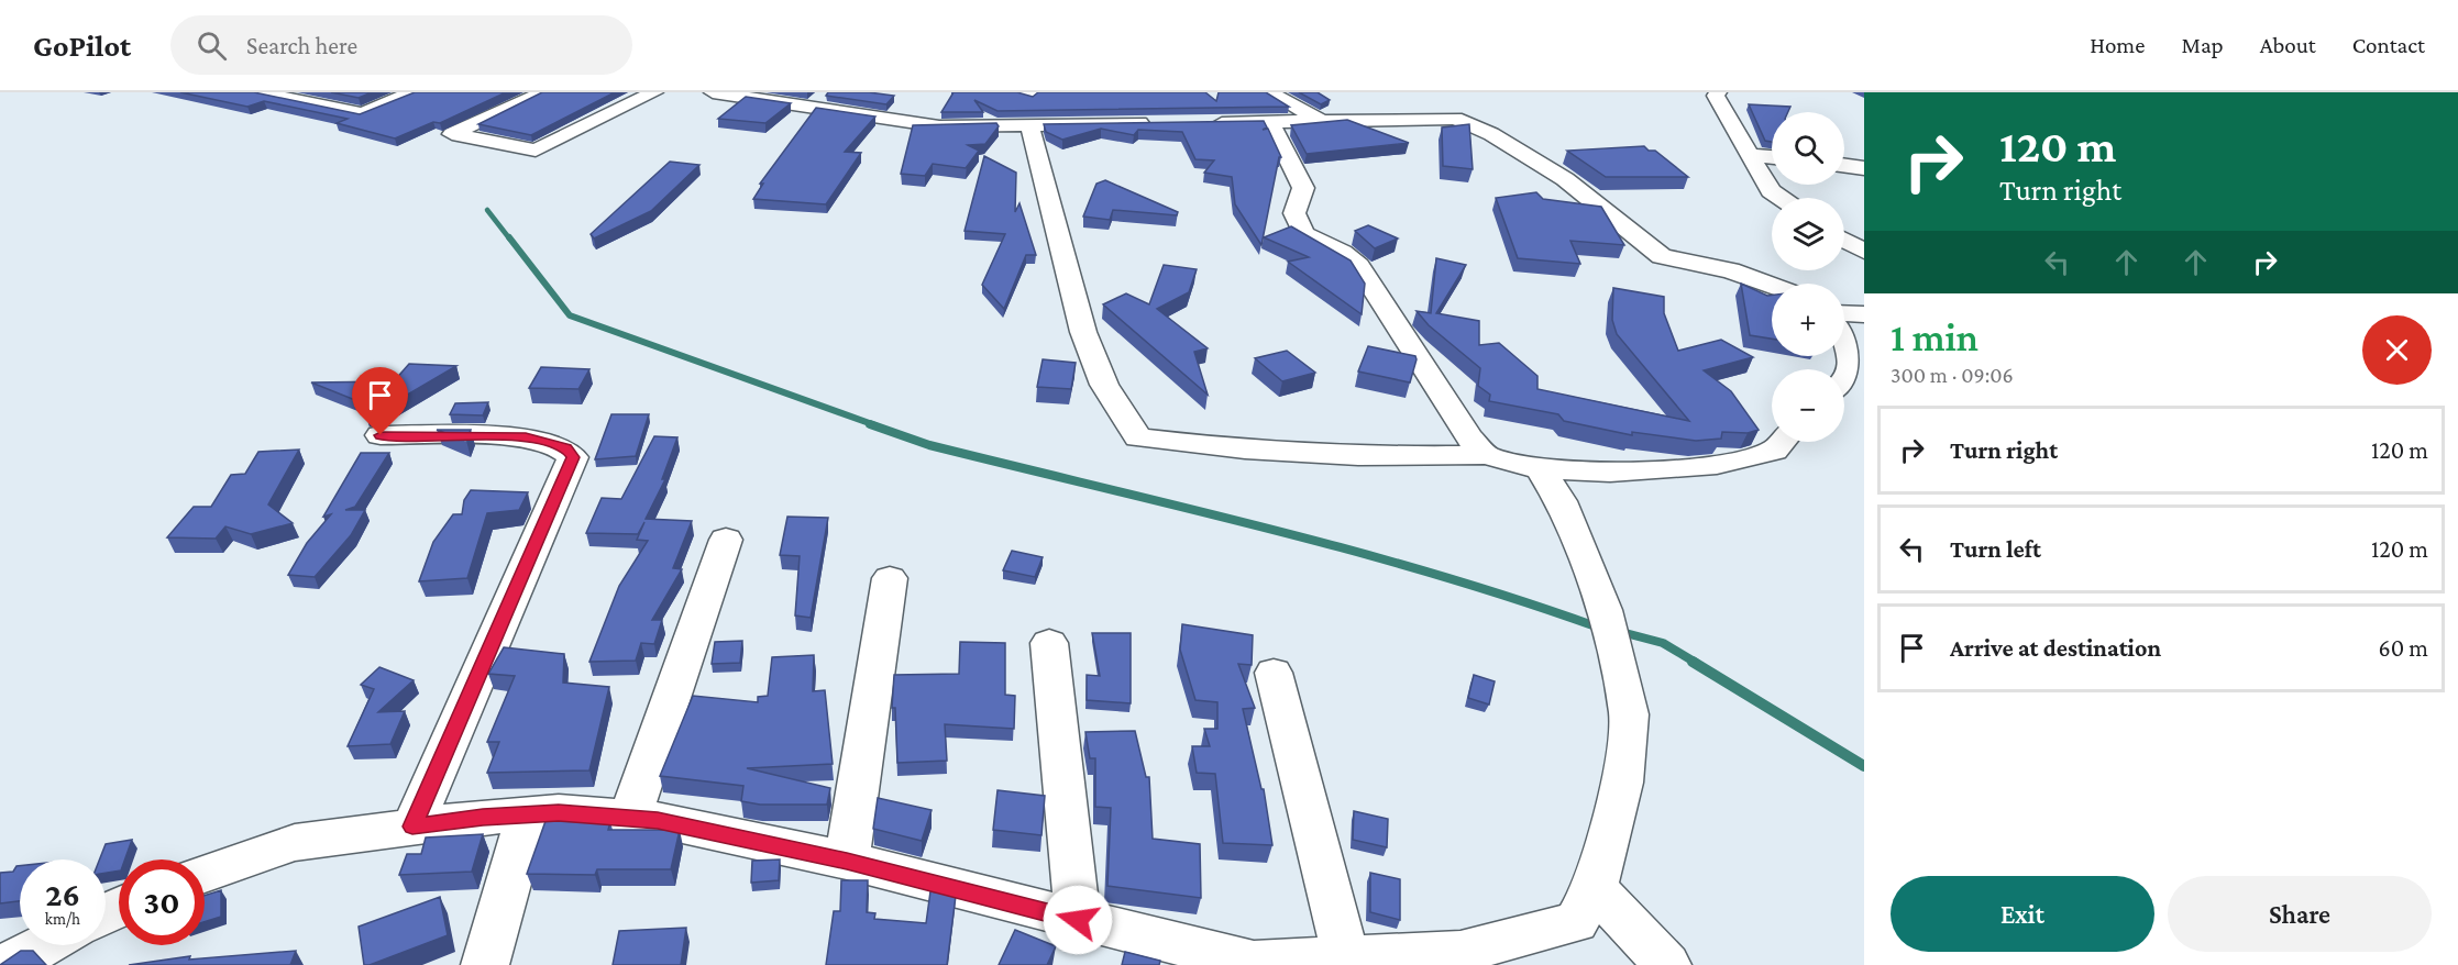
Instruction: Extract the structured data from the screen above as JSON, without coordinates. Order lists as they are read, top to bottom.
{
  "page": {
    "header": "GoPilot",
    "search": "Search here",
    "nav": [
      "Home",
      "Map",
      "About",
      "Contact"
    ],
    "turn": ["120 m", "Turn right"],
    "map_buttons": ["+", "−"],
    "heading": ["1 min", "300 m · 09:06"],
    "list": [
      {
        "name": "Turn right",
        "value": "120 m"
      },
      {
        "name": "Turn left",
        "value": "120 m"
      },
      {
        "name": "Arrive at destination",
        "value": "60 m"
      }
    ],
    "speed": "26 km/h",
    "limit": "30",
    "buttons": ["Exit", "Share"]
  }
}
